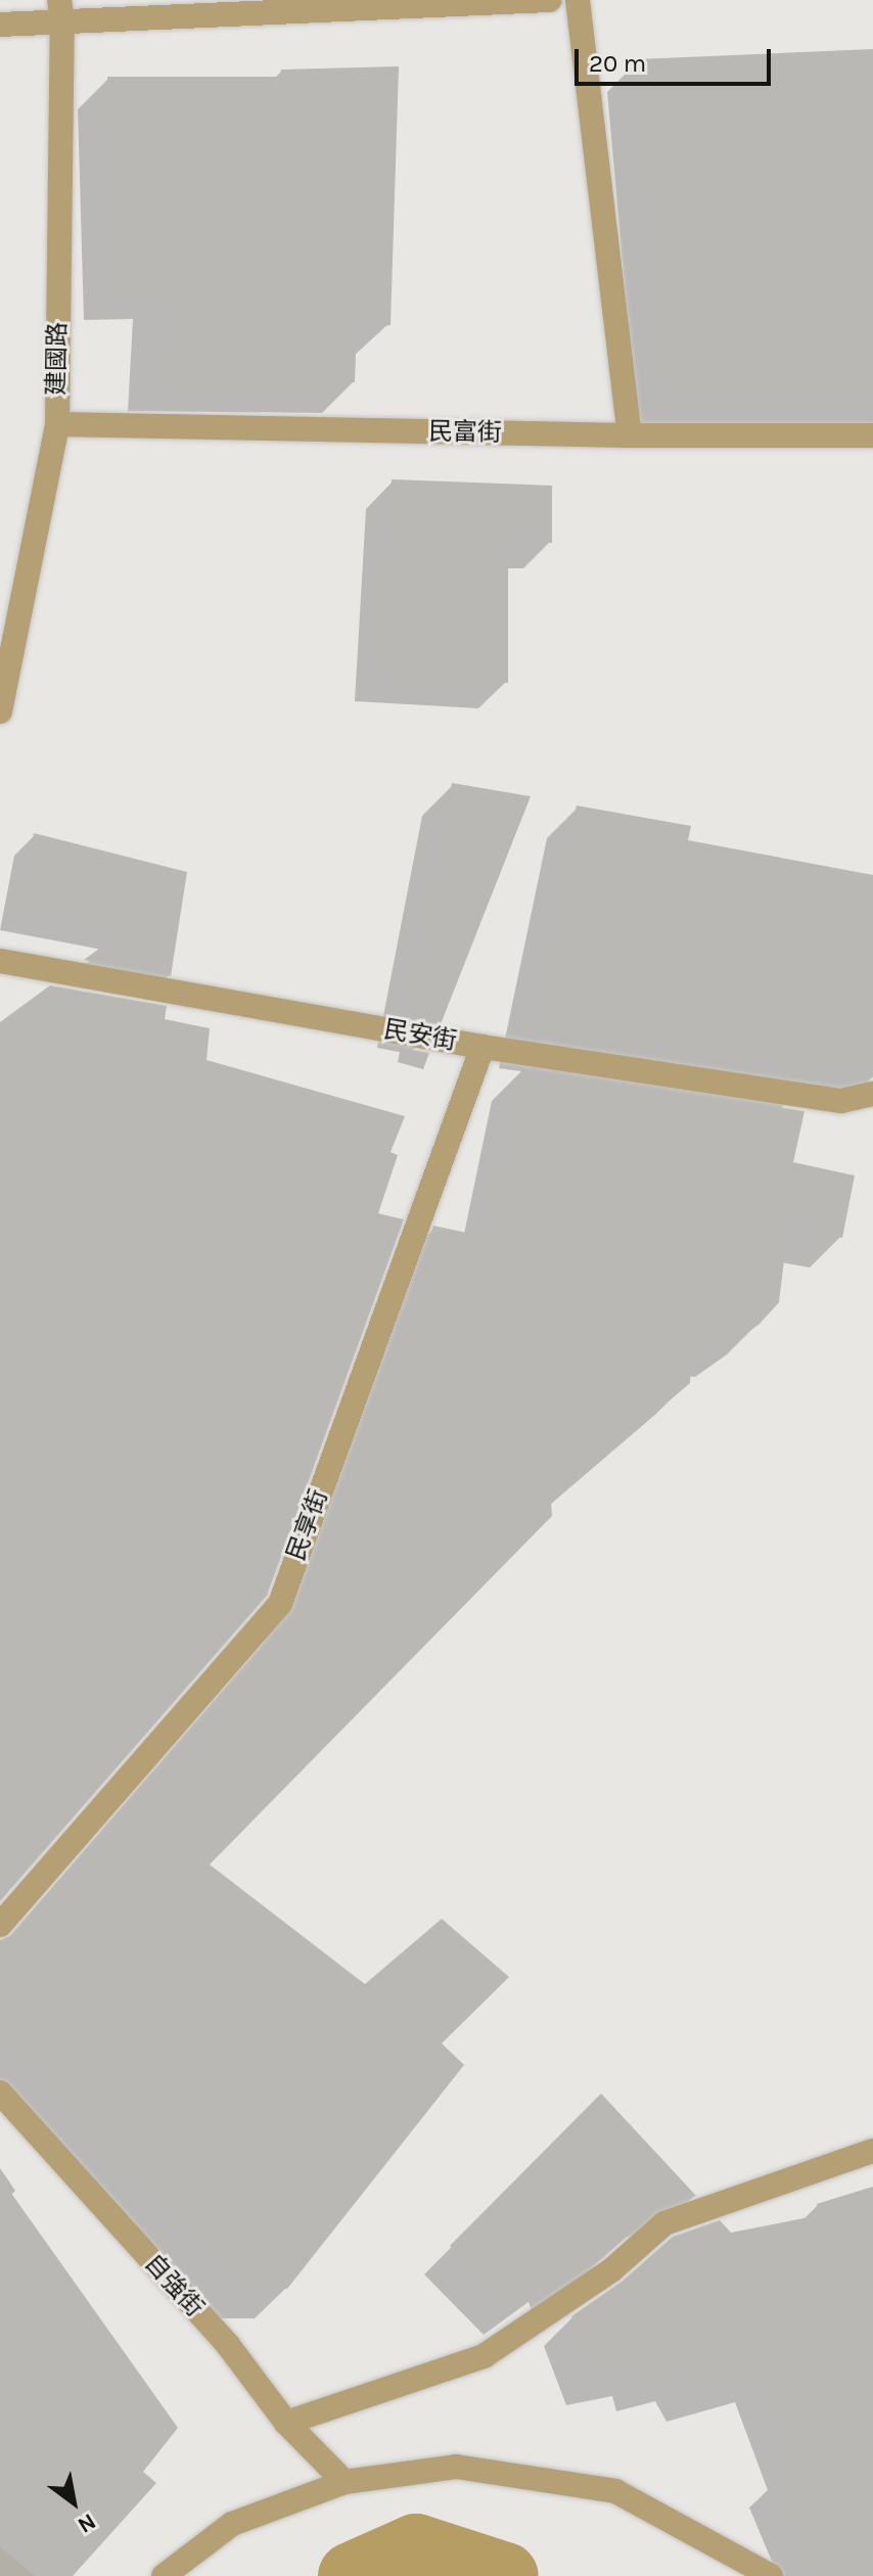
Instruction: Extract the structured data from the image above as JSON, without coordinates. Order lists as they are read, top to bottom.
{
  "streets": {
    "street": [
      "建國路",
      "民富街",
      "民安街",
      "民享街",
      "自強街"
    ]
  },
  "crossings": [
    ["建國路", "民富街"],
    ["民安街", "民享街"]
  ],
  "scale_bar": "20 m",
  "north": "bottom right"
}
